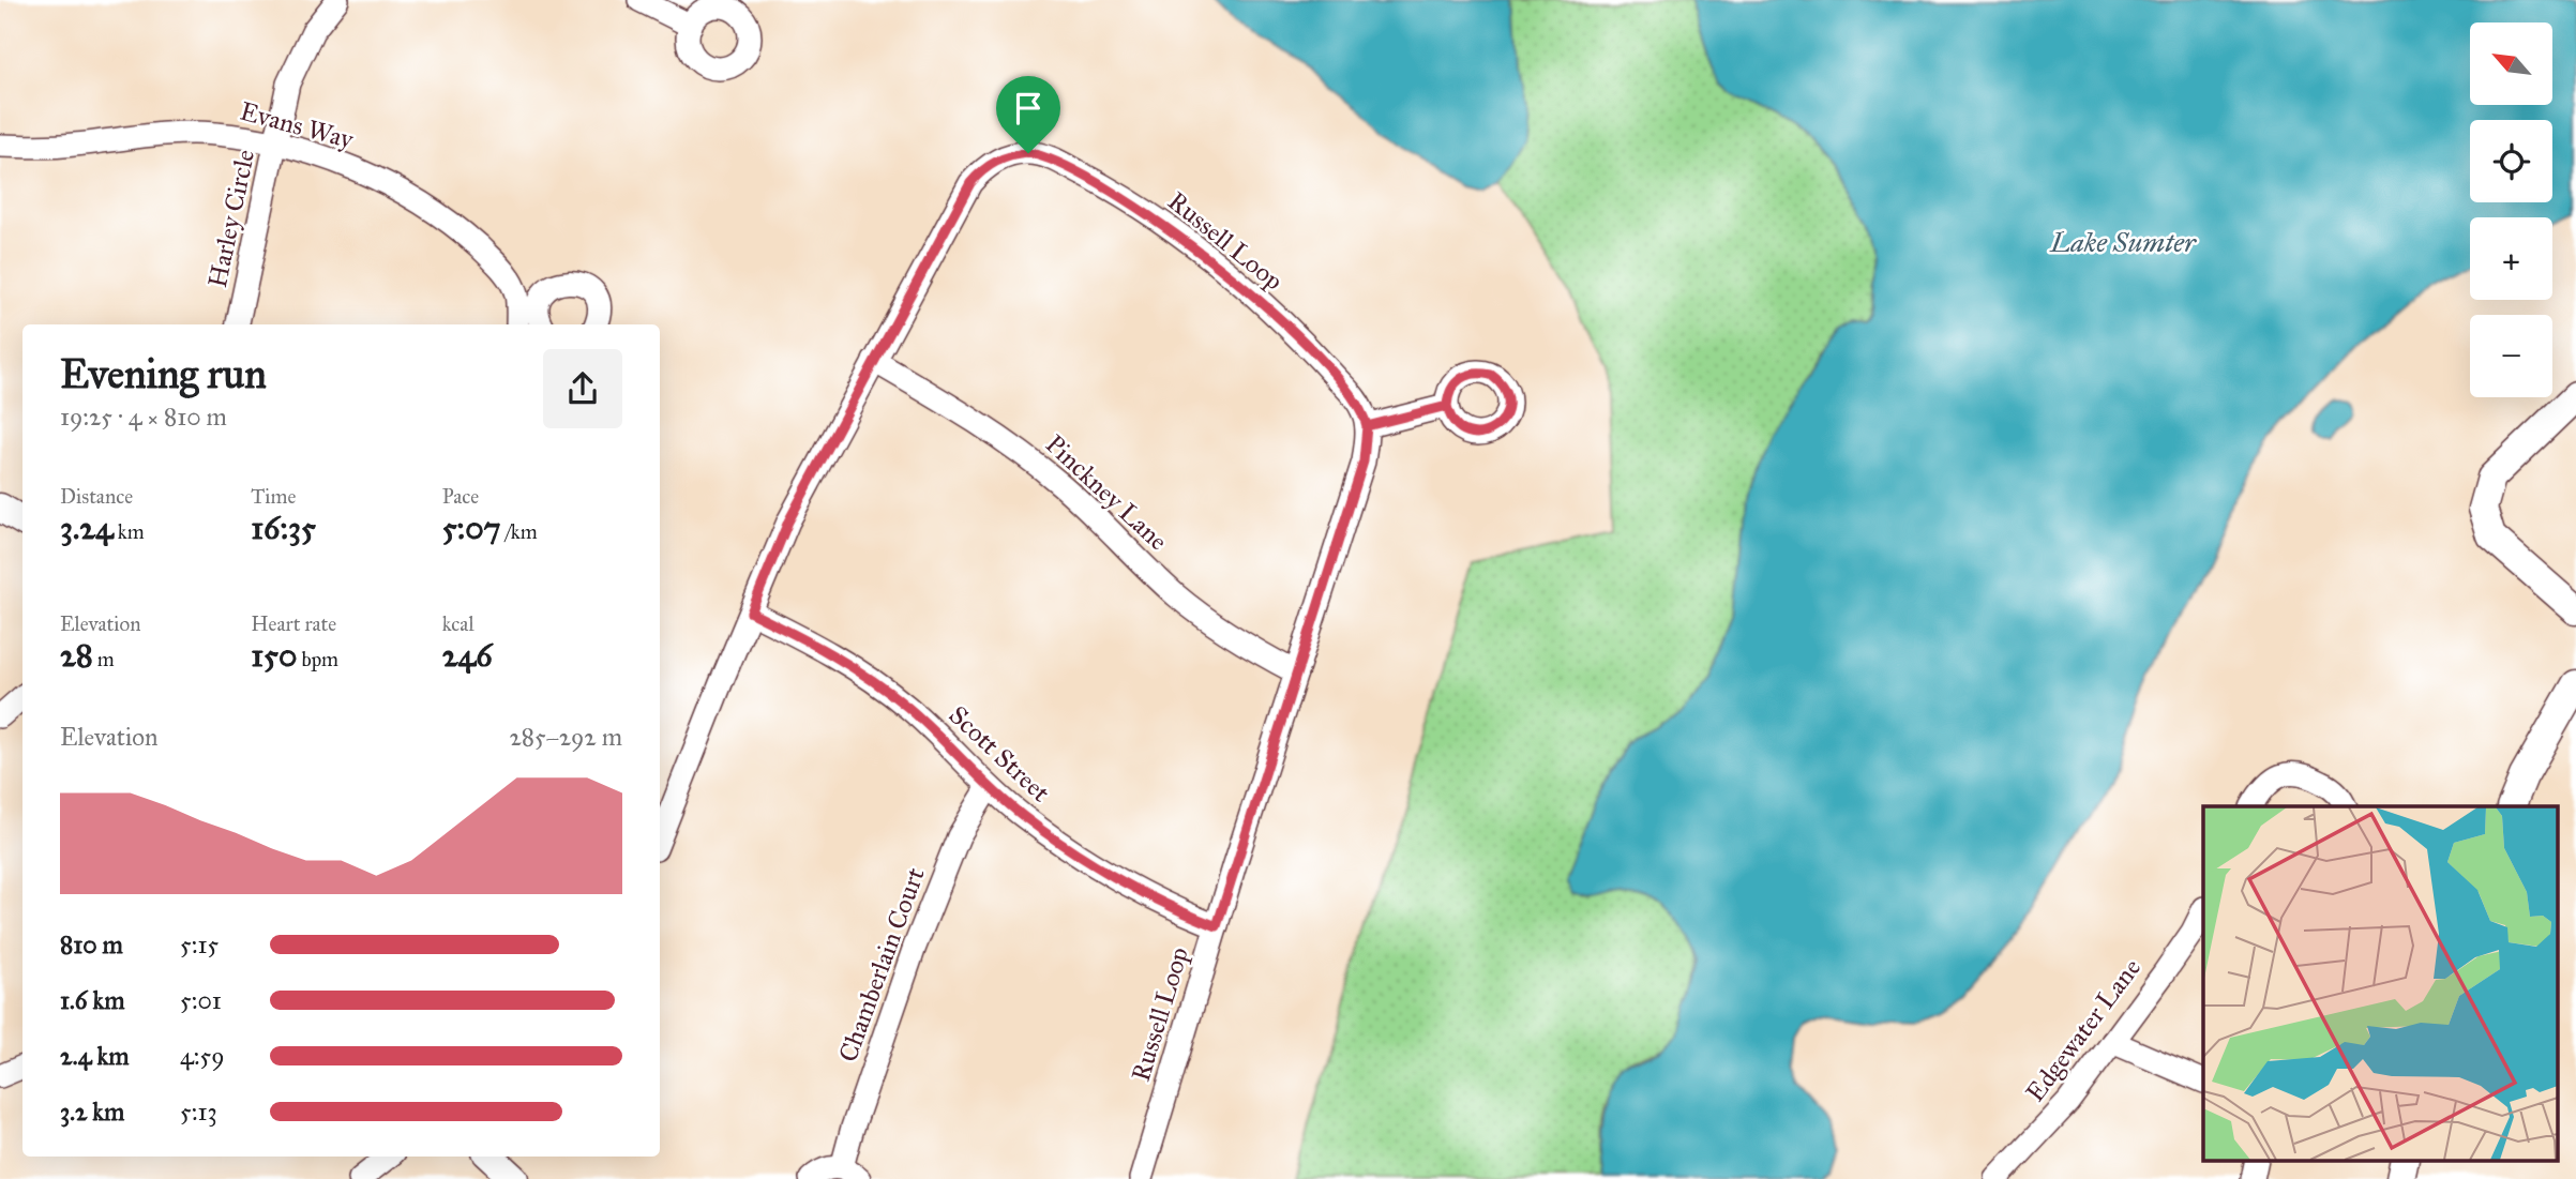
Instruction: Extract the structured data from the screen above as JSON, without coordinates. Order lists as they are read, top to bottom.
{
  "streets": {
    "street": [
      "Evans Way",
      "Harley Circle",
      "Russell Loop",
      "Pinckney Lane",
      "Scott Street",
      "Chamberlain Court",
      "Edgewater Lane"
    ]
  },
  "crossings": [
    ["Evans Way", "Harley Circle"],
    ["Russell Loop", "Pinckney Lane"],
    ["Russell Loop", "Scott Street"],
    ["Scott Street", "Chamberlain Court"]
  ],
  "water": ["Lake Sumter"],
  "north": "top left",
  "page": {
    "map_buttons": ["+", "−"],
    "heading": ["Evening run", "19:25 · 4 × 810 m"],
    "stats": [
      ["Distance", "3.24 km"],
      ["Time", "16:35"],
      ["Pace", "5:07 /km"],
      ["Elevation", "28 m"],
      ["Heart rate", "150 bpm"],
      ["kcal", "246"]
    ],
    "chart": ["Elevation", "285–292 m"],
    "list": [
      {
        "name": "810 m",
        "note": "5:15"
      },
      {
        "name": "1.6 km",
        "note": "5:01"
      },
      {
        "name": "2.4 km",
        "note": "4:59"
      },
      {
        "name": "3.2 km",
        "note": "5:13"
      }
    ]
  }
}
